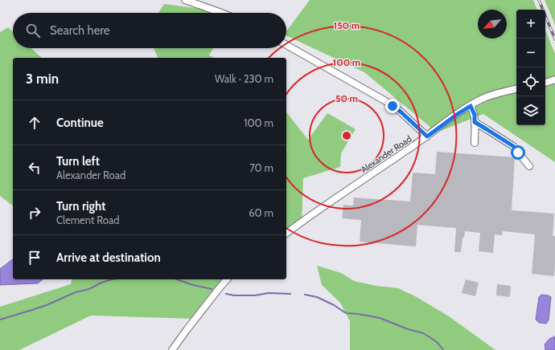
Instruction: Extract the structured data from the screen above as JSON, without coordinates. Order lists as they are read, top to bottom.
{
  "streets": {
    "street": ["Alexander Road"]
  },
  "north": "bottom left",
  "page": {
    "map_buttons": ["+", "−"],
    "search": "Search here",
    "heading": ["3 min", "Walk · 230 m"],
    "list": [
      ["Continue", "100 m"],
      ["Turn left", "Alexander Road", "70 m"],
      ["Turn right", "Clement Road", "60 m"],
      "Arrive at destination"
    ]
  },
  "rings": ["150 m", "100 m", "50 m"]
}
